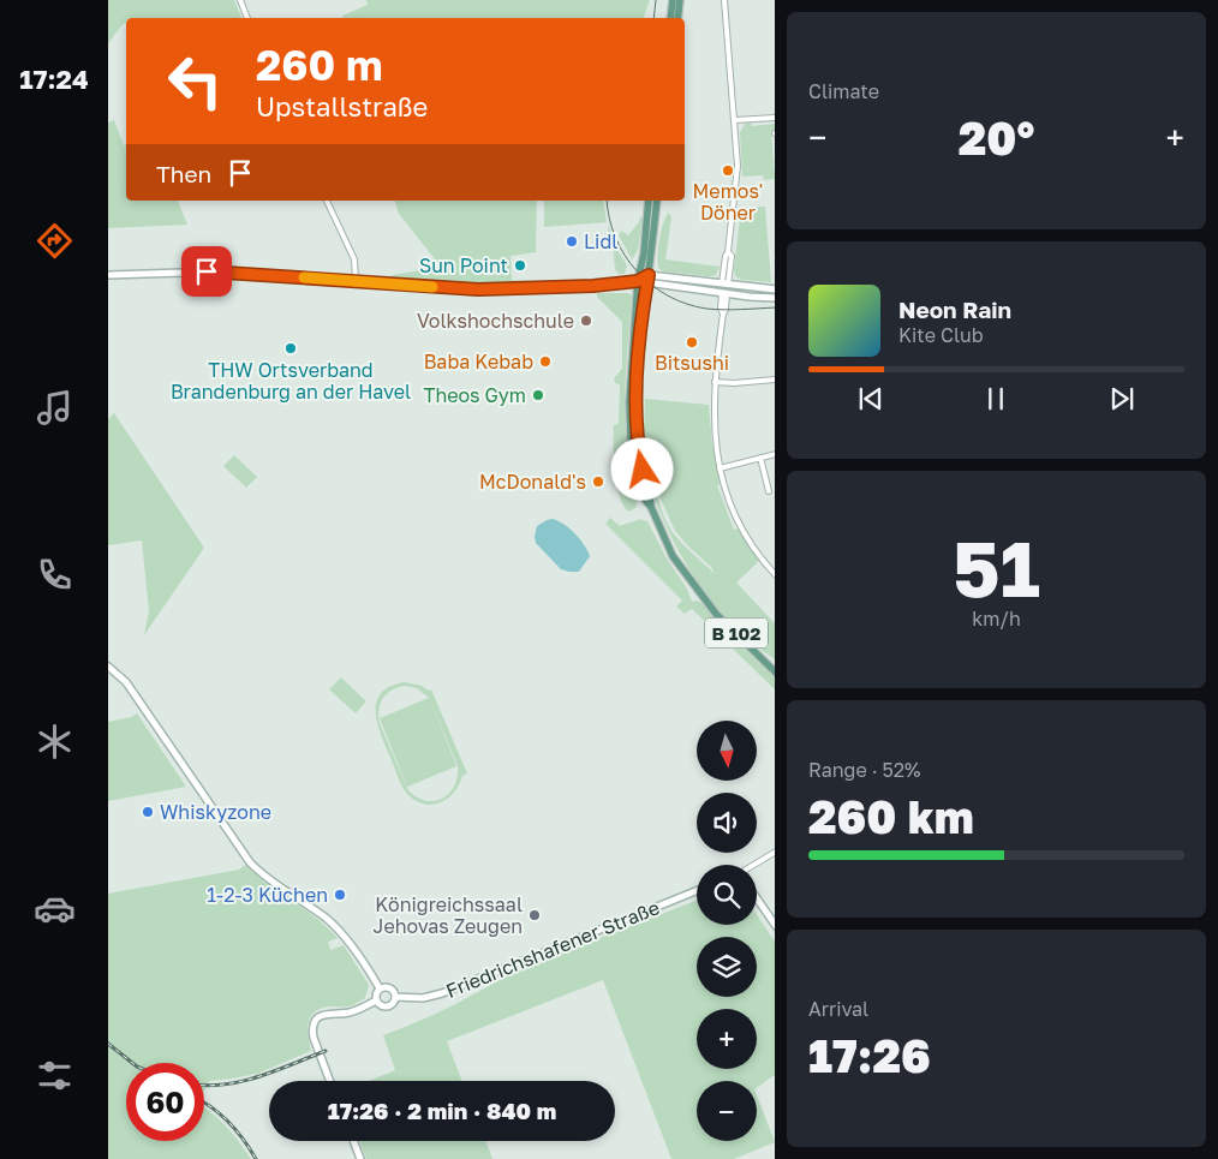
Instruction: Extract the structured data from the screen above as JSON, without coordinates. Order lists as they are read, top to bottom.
{
  "streets": {
    "main road": ["B 102"],
    "street": ["Friedrichshafener Straße"]
  },
  "places": [
    "Memos' Döner",
    "Lidl",
    "Sun Point",
    "Volkshochschule",
    "Bitsushi",
    "THW Ortsverband Brandenburg an der Havel",
    "Baba Kebab",
    "Theos Gym",
    "McDonald's",
    "Whiskyzone",
    "1-2-3 Küchen",
    "Königreichssaal Jehovas Zeugen"
  ],
  "north": "bottom",
  "page": {
    "tabs": "17:24",
    "tile": [
      "Climate",
      ["51", "km/h"],
      ["Range · 52%", "260 km"],
      ["Arrival", "17:26"]
    ],
    "turn": ["260 m", "Upstallstraße"],
    "heat": ["−", "20°", "+"],
    "then": "Then",
    "song": ["Neon Rain", "Kite Club"],
    "map_buttons": ["+", "−"],
    "limit": "60",
    "trip": "17:26 · 2 min · 840 m"
  }
}
